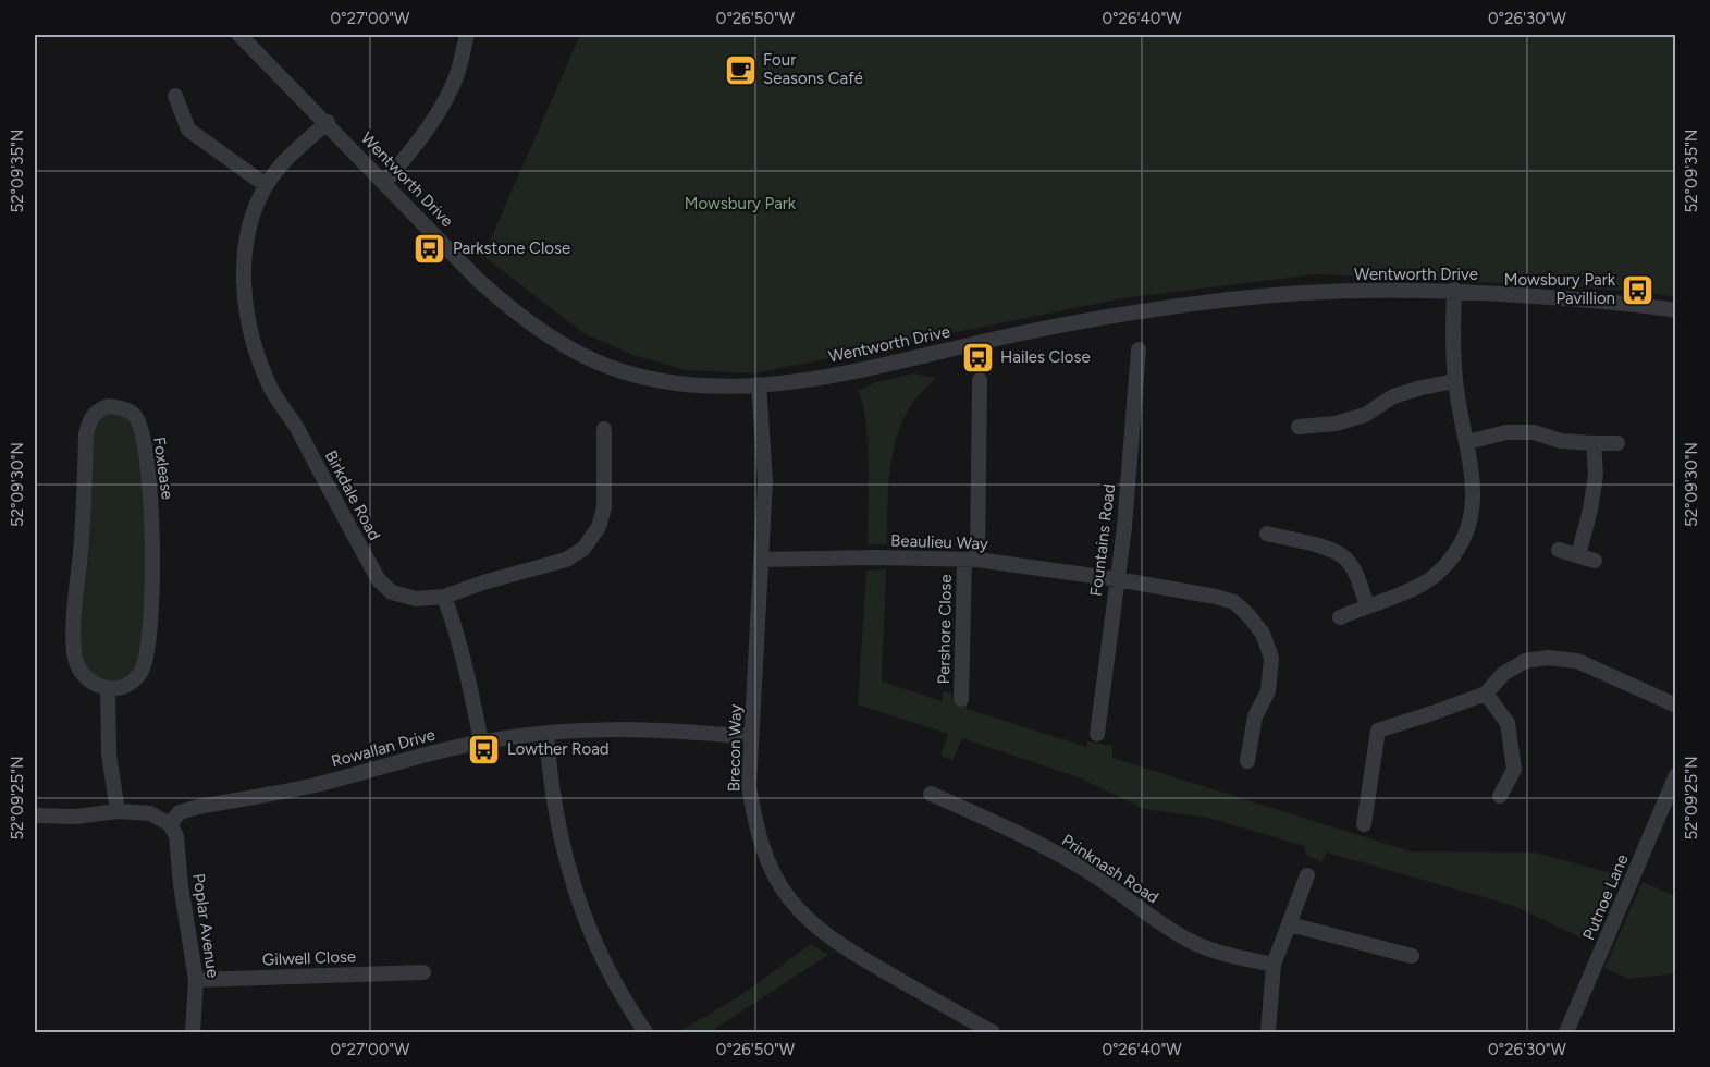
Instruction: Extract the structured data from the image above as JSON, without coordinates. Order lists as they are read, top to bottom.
{
  "streets": {
    "street": [
      "Wentworth Drive",
      "Foxlease",
      "Birkdale Road",
      "Fountains Road",
      "Beaulieu Way",
      "Pershore Close",
      "Rowallan Drive",
      "Brecon Way",
      "Prinknash Road",
      "Putnoe Lane",
      "Poplar Avenue",
      "Gilwell Close"
    ]
  },
  "crossings": [
    ["Wentworth Drive", "Birkdale Road"],
    ["Wentworth Drive", "Brecon Way"],
    ["Fountains Road", "Beaulieu Way"],
    ["Beaulieu Way", "Pershore Close"],
    ["Beaulieu Way", "Brecon Way"],
    ["Rowallan Drive", "Brecon Way"],
    ["Rowallan Drive", "Poplar Avenue"],
    ["Poplar Avenue", "Gilwell Close"]
  ],
  "parks": ["Mowsbury Park"],
  "places": {
    "cafe": ["Four Seasons Café"],
    "bus stop": [
      "Parkstone Close",
      "Mowsbury Park Pavillion",
      "Hailes Close",
      "Lowther Road"
    ]
  },
  "coordinates": [
    "0°27'00\"W",
    "0°26'50\"W",
    "0°26'40\"W",
    "0°26'30\"W",
    "52°09'35\"N",
    "52°09'30\"N",
    "52°09'25\"N"
  ]
}
